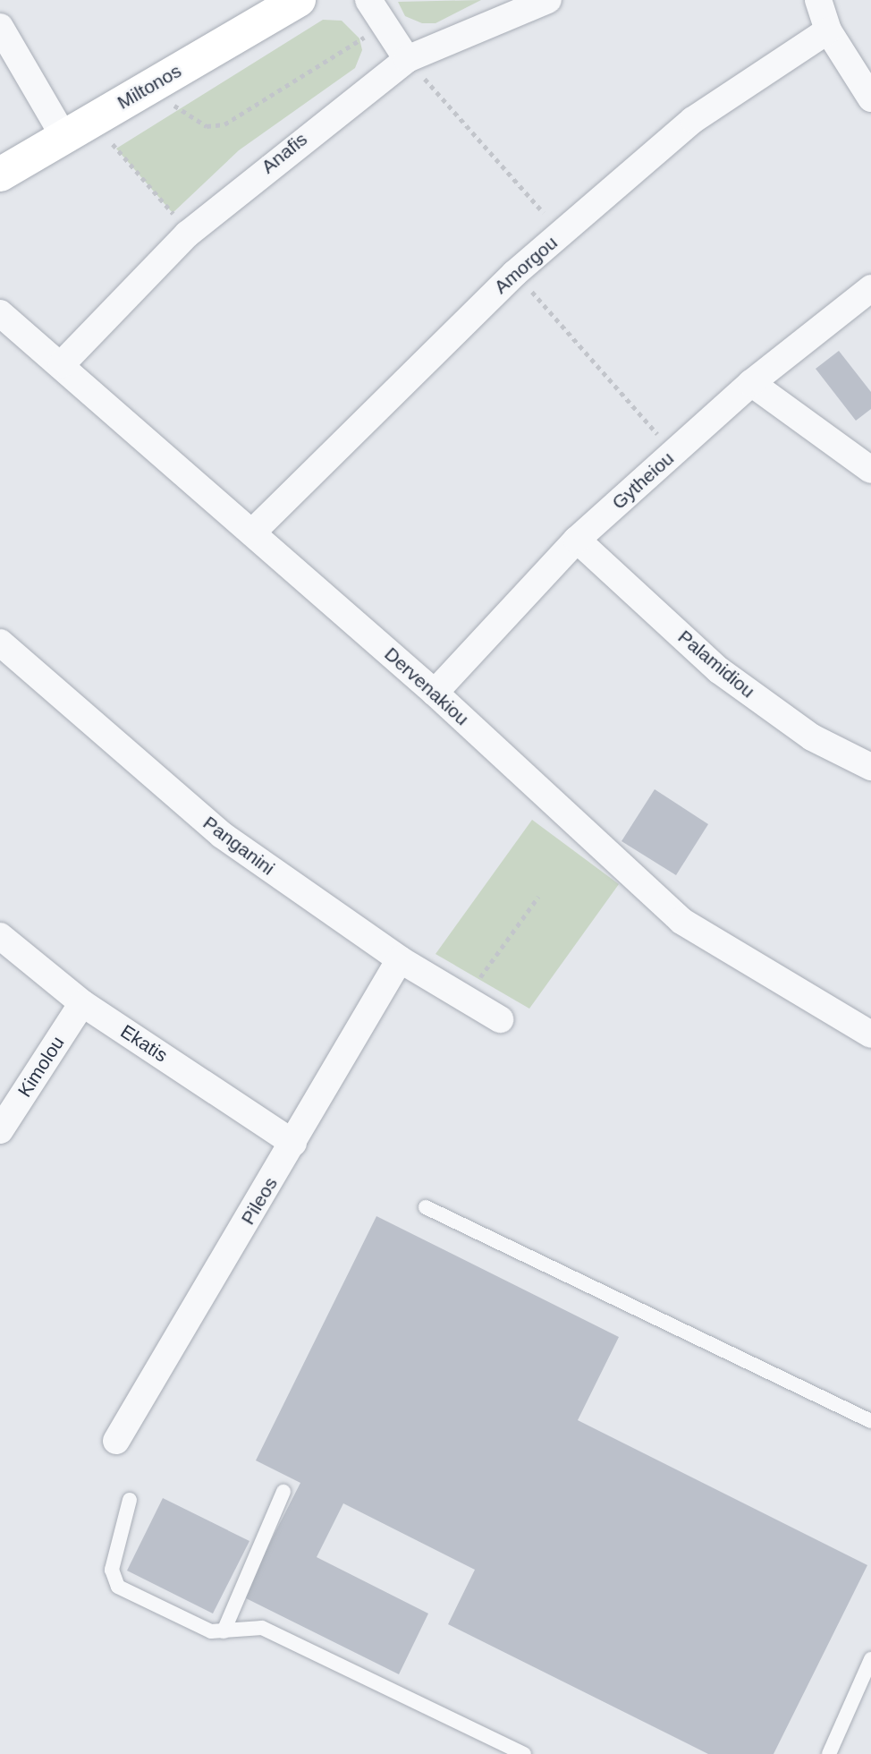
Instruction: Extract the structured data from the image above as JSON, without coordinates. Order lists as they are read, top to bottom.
{
  "streets": {
    "street": [
      "Miltonos",
      "Anafis",
      "Amorgou",
      "Gytheiou",
      "Palamidiou",
      "Dervenakiou",
      "Panganini",
      "Ekatis",
      "Kimolou",
      "Pileos"
    ]
  },
  "crossings": [
    ["Anafis", "Dervenakiou"],
    ["Amorgou", "Dervenakiou"],
    ["Gytheiou", "Palamidiou"],
    ["Gytheiou", "Dervenakiou"],
    ["Panganini", "Pileos"],
    ["Ekatis", "Kimolou"],
    ["Ekatis", "Pileos"]
  ]
}
